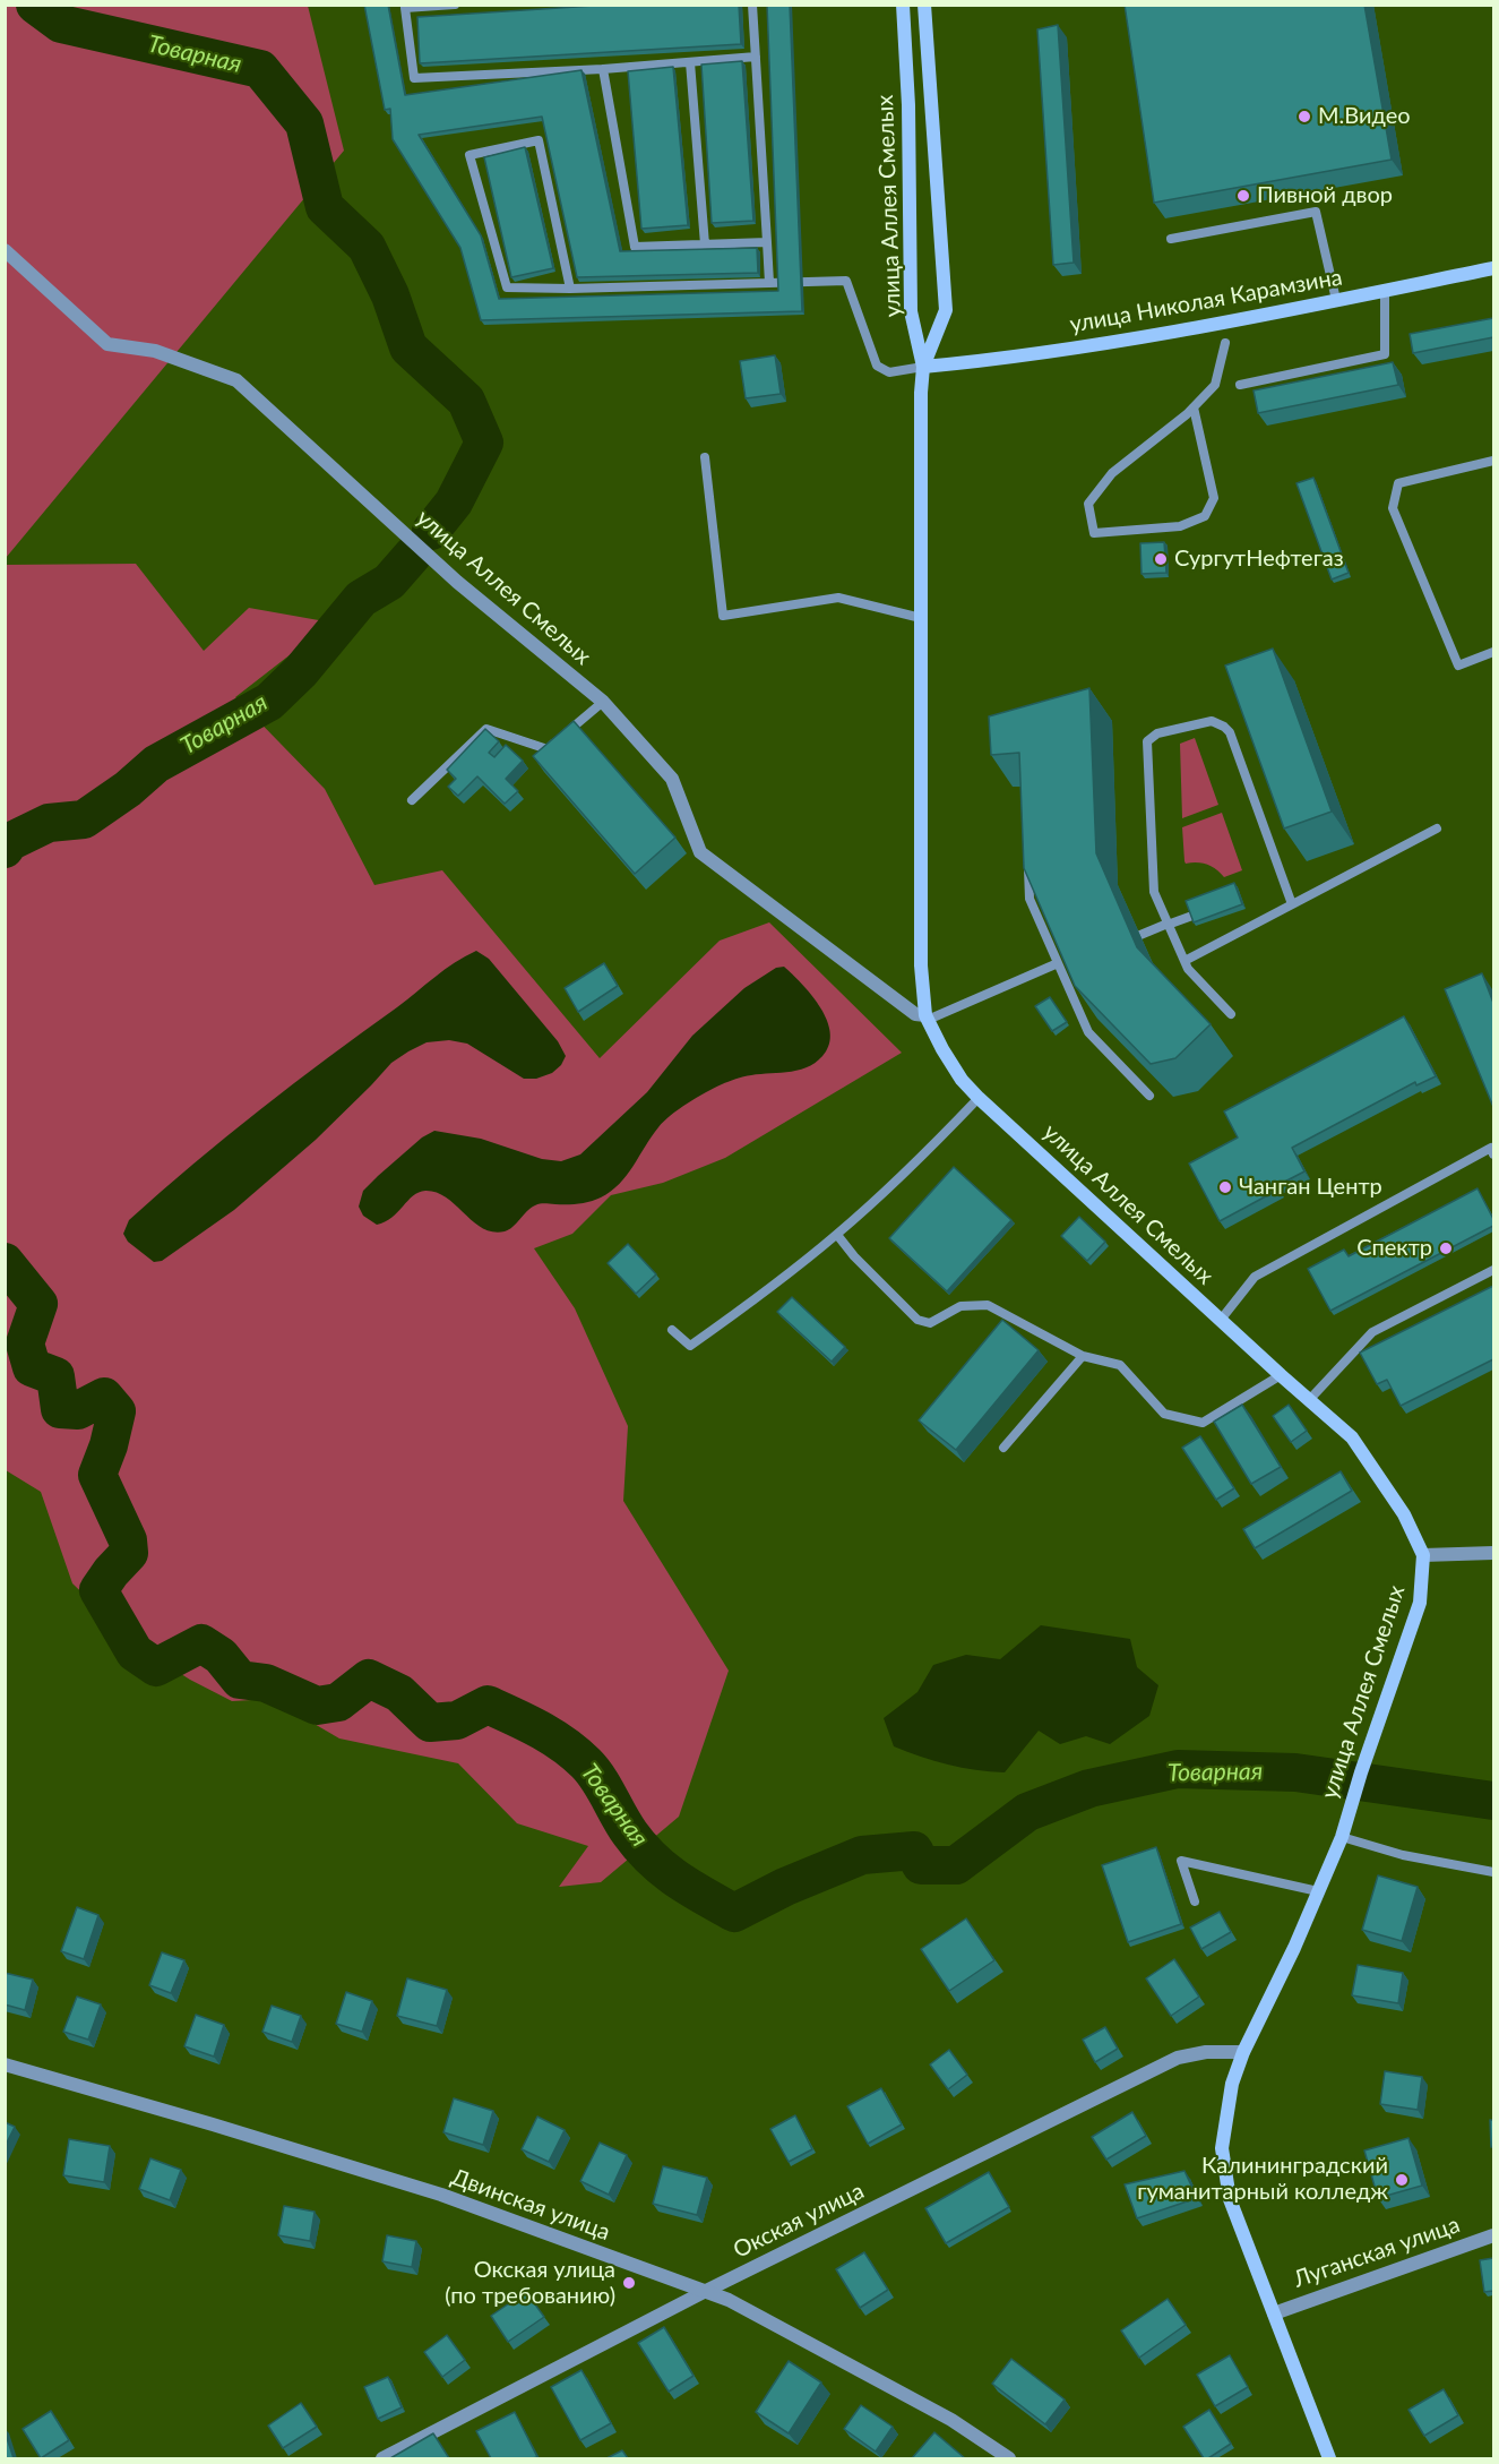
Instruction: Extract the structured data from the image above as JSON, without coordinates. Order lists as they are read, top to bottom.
{
  "streets": {
    "main road": ["улица Аллея Смелых", "улица Николая Карамзина"],
    "street": ["Двинская улица", "Окская улица", "Луганская улица"]
  },
  "crossings": [
    ["улица Аллея Смелых", "улица Николая Карамзина"],
    ["улица Аллея Смелых", "Окская улица"],
    ["улица Аллея Смелых", "Луганская улица"],
    ["Двинская улица", "Окская улица"]
  ],
  "water": ["Товарная"],
  "places": [
    "M.Видео",
    "Пивной двор",
    "СургутНефтегаз",
    "Чанган Центр",
    "Спектр",
    "Калининградский гуманитарный колледж",
    "Окская улица (по требованию)"
  ]
}
